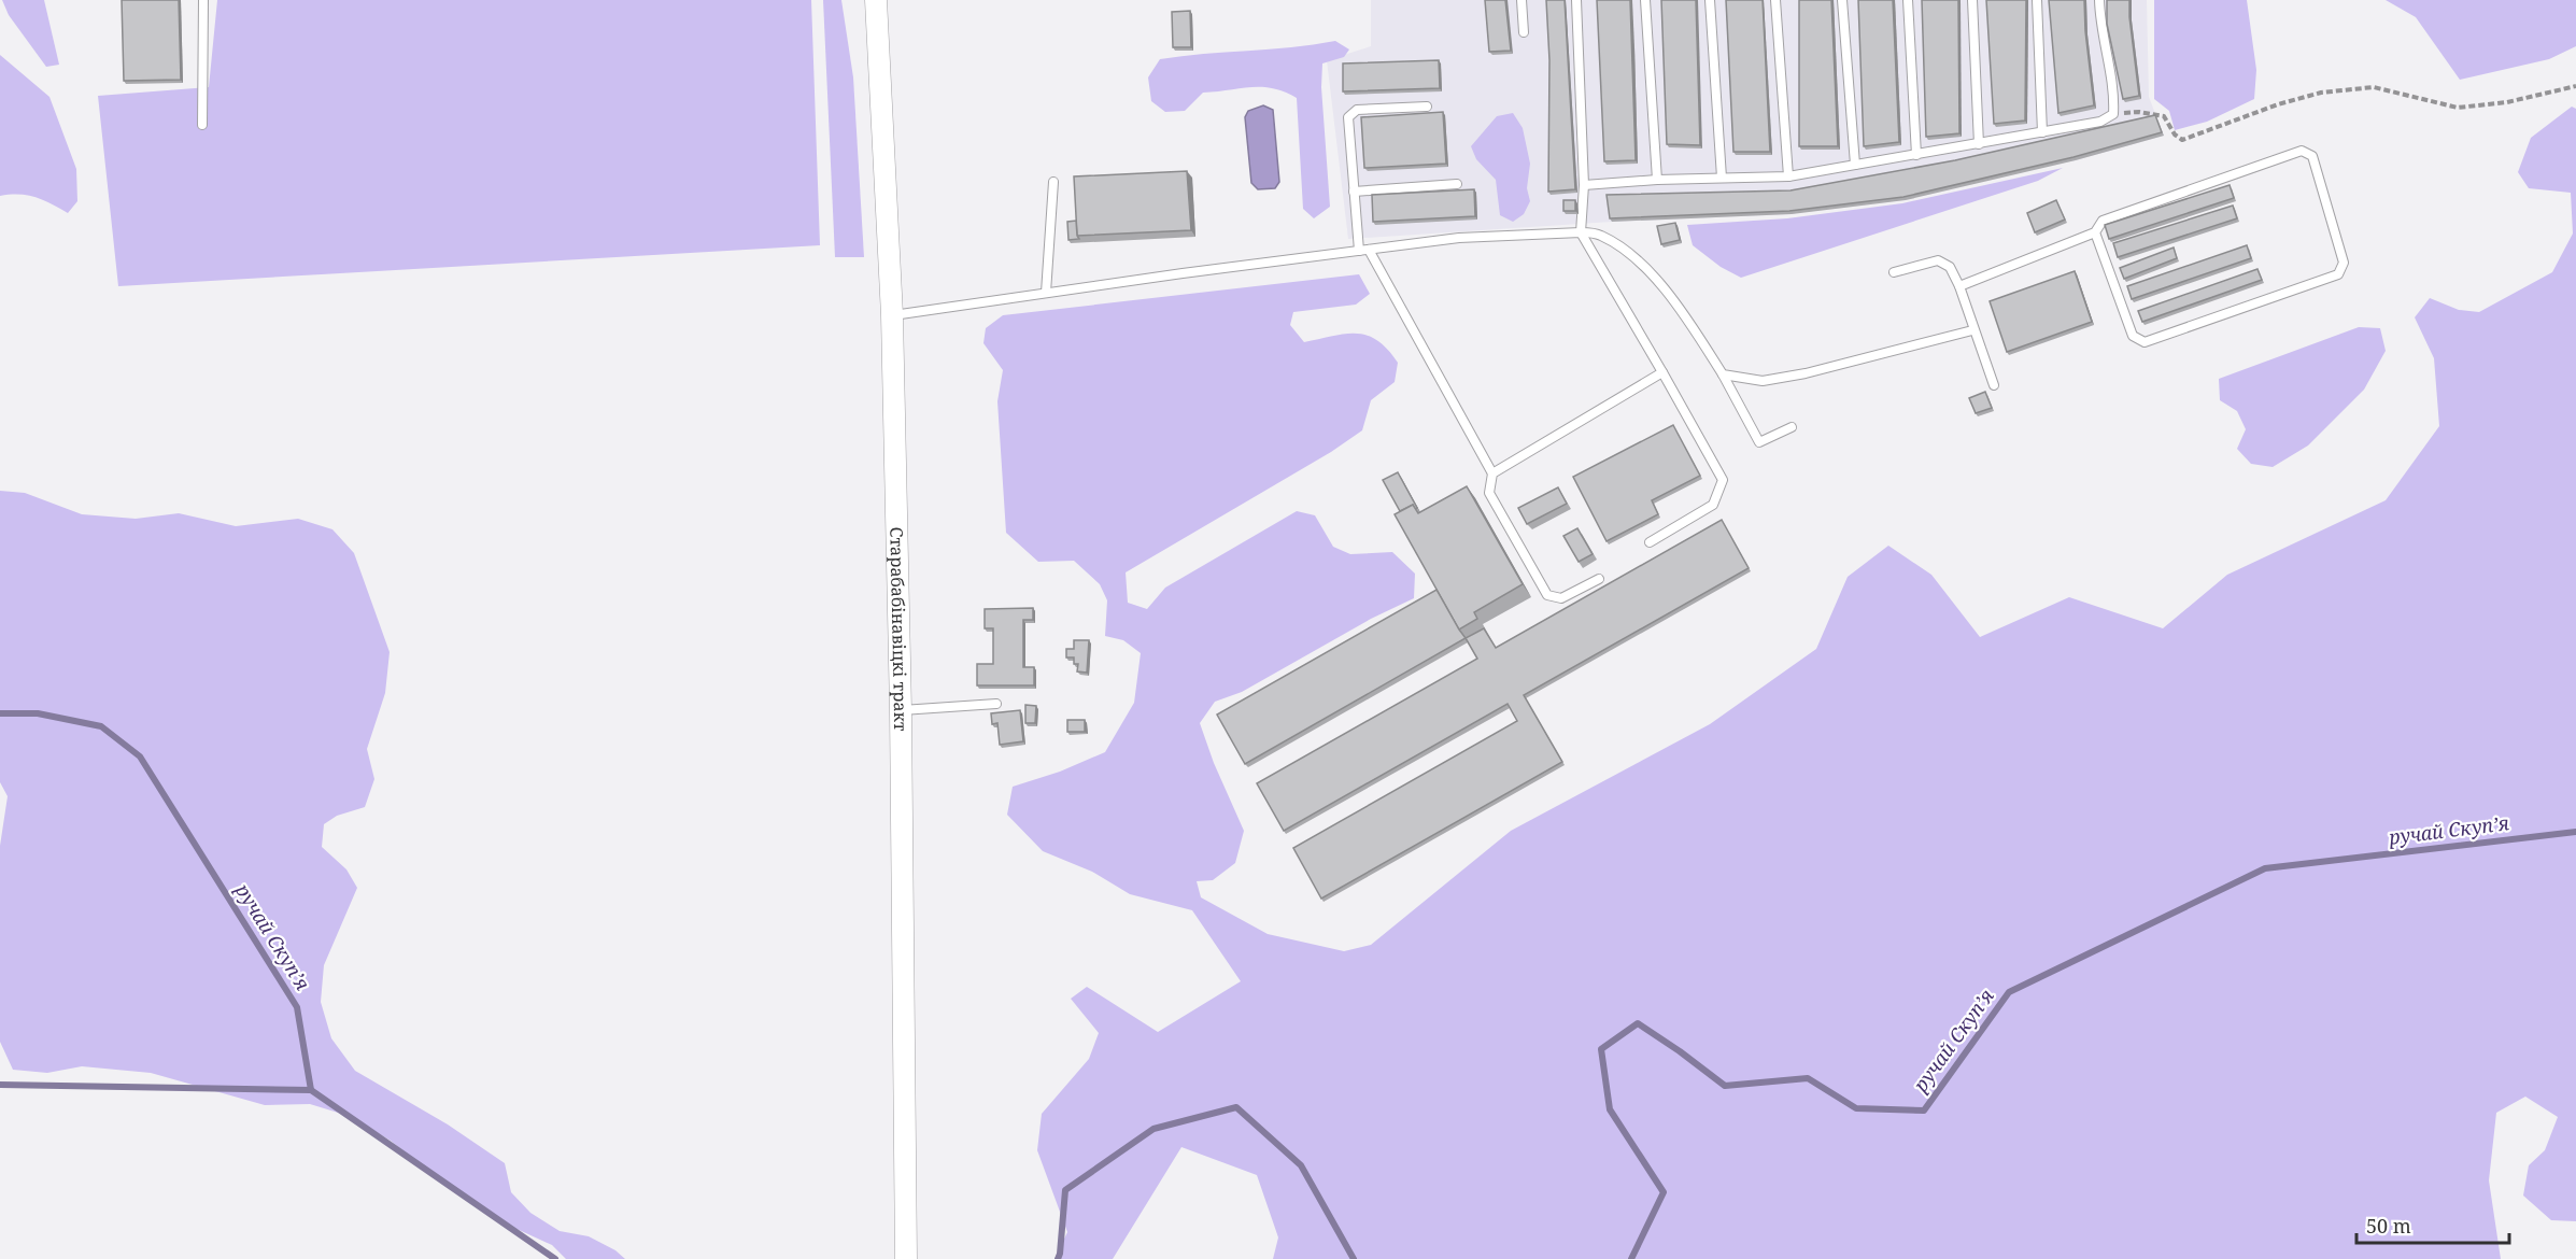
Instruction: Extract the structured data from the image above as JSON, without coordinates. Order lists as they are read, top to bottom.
{
  "streets": {
    "street": ["Старабабінавіцкі тракт"]
  },
  "water": ["ручай Скупʼя"],
  "scale_bar": "50 m"
}
